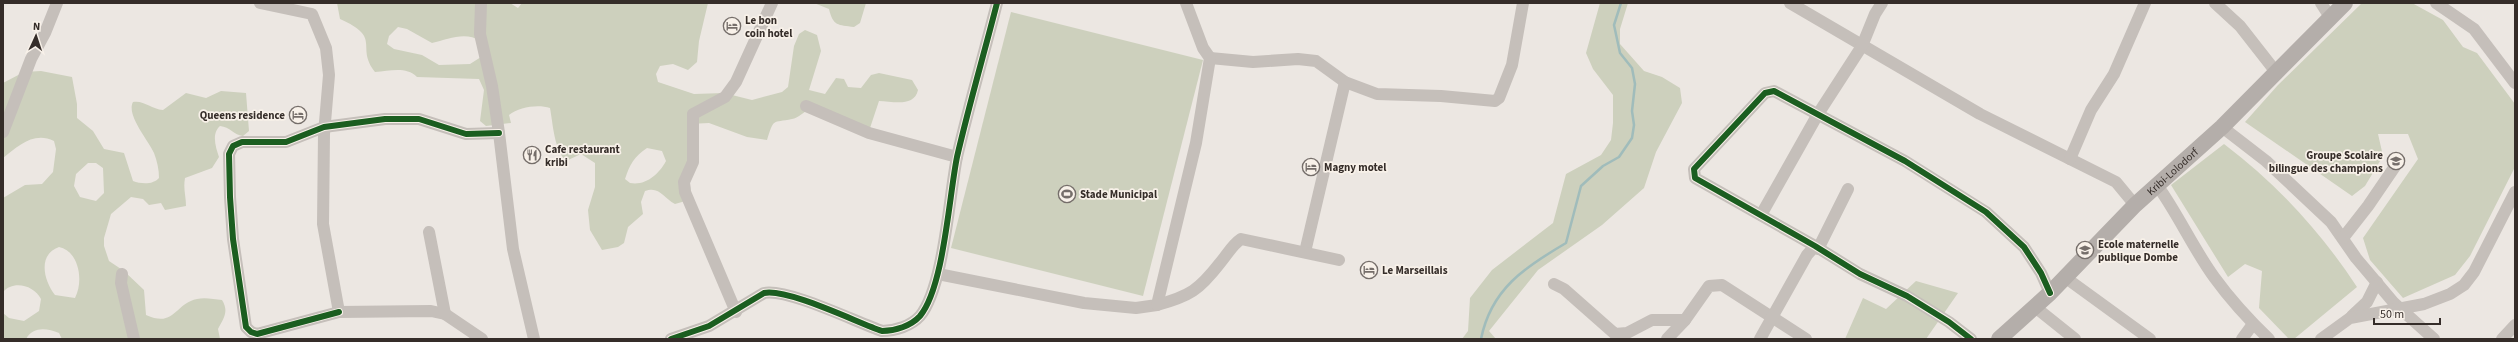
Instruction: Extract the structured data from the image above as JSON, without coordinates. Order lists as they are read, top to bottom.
{
  "streets": {
    "main road": ["Kribi-Lolodorf"]
  },
  "places": {
    "hotel": [
      "Le bon coin hotel",
      "Queens residence",
      "Magny motel",
      "Le Marseillais"
    ],
    "restaurant": ["Cafe restaurant kribi"],
    "school or university": ["Groupe Scolaire bilingue des champions", "Ecole maternelle publique Dombe"],
    "sports": ["Stade Municipal"]
  },
  "scale_bar": "50 m",
  "north": "top"
}
